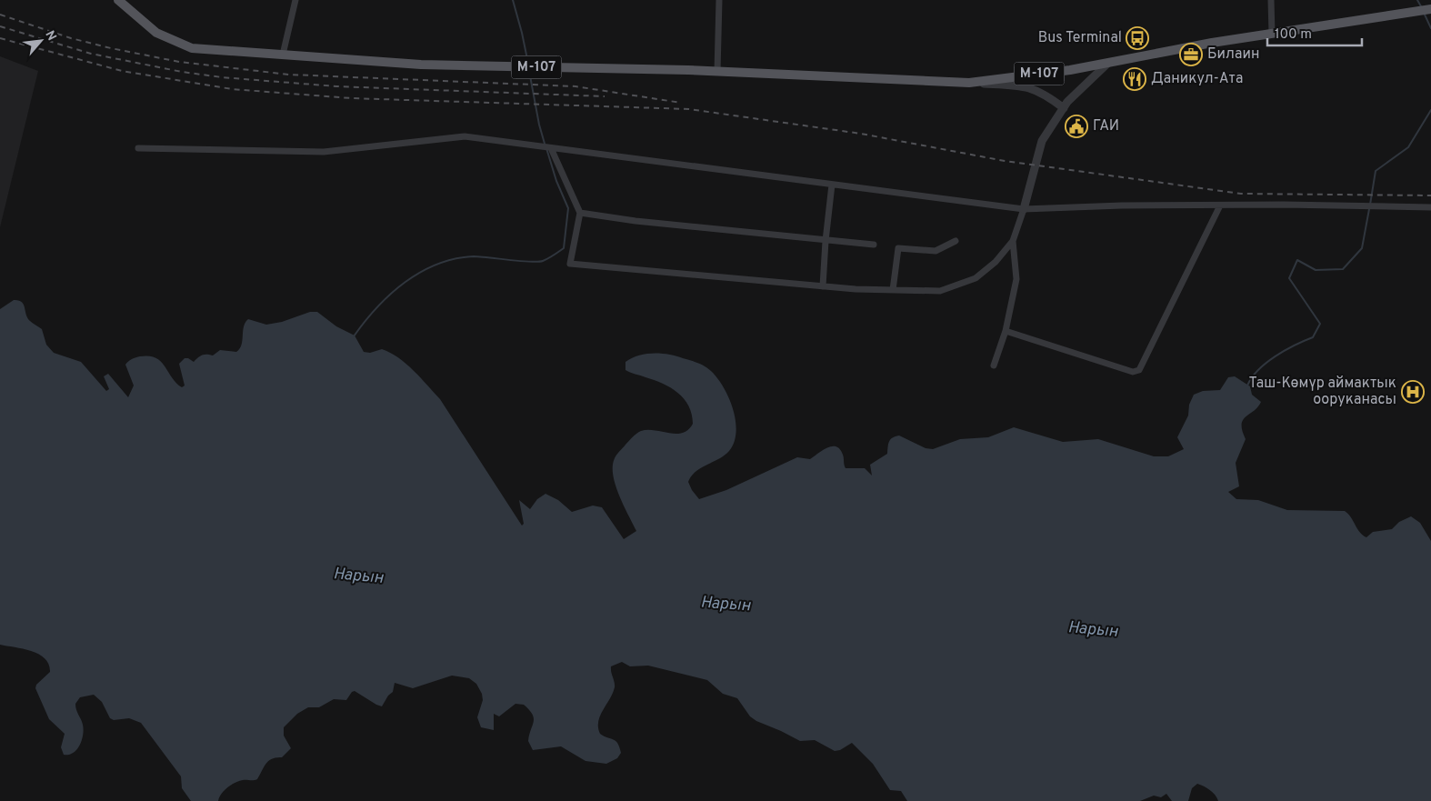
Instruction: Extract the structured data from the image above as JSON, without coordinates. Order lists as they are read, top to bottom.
{
  "streets": {
    "main road": ["М-107"]
  },
  "water": ["Нарын"],
  "places": {
    "bus stop": ["Bus Terminal"],
    "office": ["Билаин"],
    "restaurant": ["Даникул-Ата"],
    "public building": ["ГАИ"],
    "hospital": ["Таш-Көмүр аймактык ооруканасы"]
  },
  "scale_bar": "100 m",
  "north": "top right"
}
